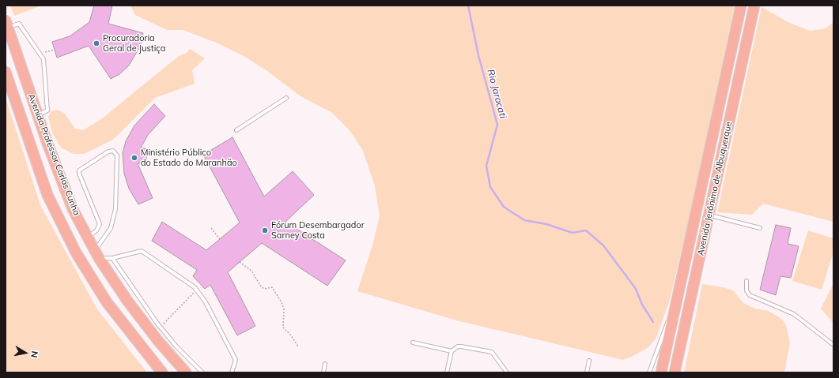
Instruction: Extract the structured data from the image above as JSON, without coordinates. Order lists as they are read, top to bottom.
{
  "streets": {
    "main road": ["Avenida Professor Carlos Cunha", "Avenida Jerônimo de Albuquerque"]
  },
  "water": ["Rio Jaracati"],
  "places": ["Procuradoria Geral de Justiça", "Ministério Público do Estado do Maranhão", "Fórum Desembargador Sarney Costa"],
  "north": "right"
}
